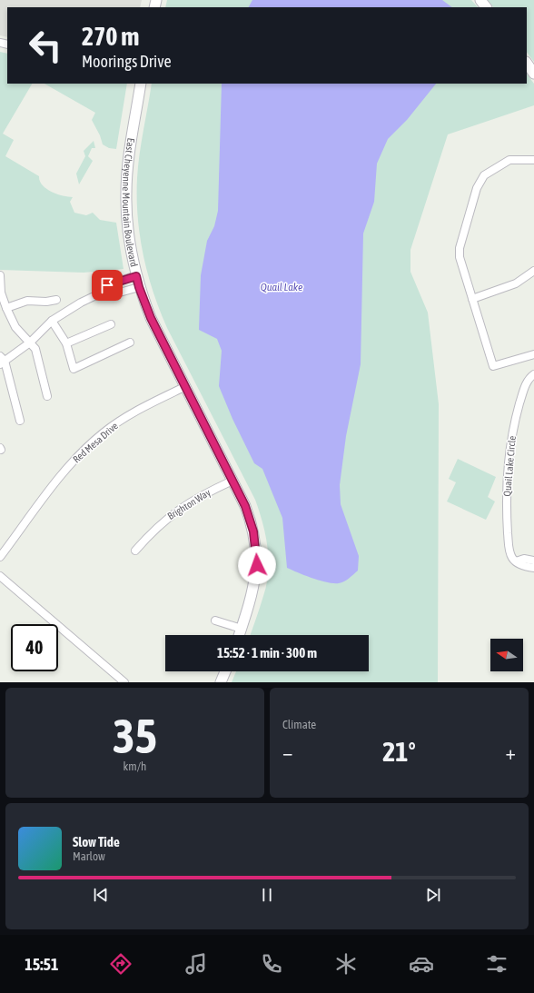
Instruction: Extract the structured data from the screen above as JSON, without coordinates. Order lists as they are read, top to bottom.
{
  "streets": {
    "street": [
      "East Cheyenne Mountain Boulevard",
      "Red Mesa Drive",
      "Quail Lake Circle",
      "Brighton Way"
    ]
  },
  "crossings": [
    ["East Cheyenne Mountain Boulevard", "Red Mesa Drive"],
    ["East Cheyenne Mountain Boulevard", "Brighton Way"]
  ],
  "water": ["Quail Lake"],
  "north": "left",
  "page": {
    "turn": ["270 m", "Moorings Drive"],
    "limit": "40",
    "trip": "15:52 · 1 min · 300 m",
    "tile": [
      ["35", "km/h"],
      "Climate"
    ],
    "heat": ["−", "21°", "+"],
    "song": ["Slow Tide", "Marlow"],
    "tabs": "15:51"
  }
}
